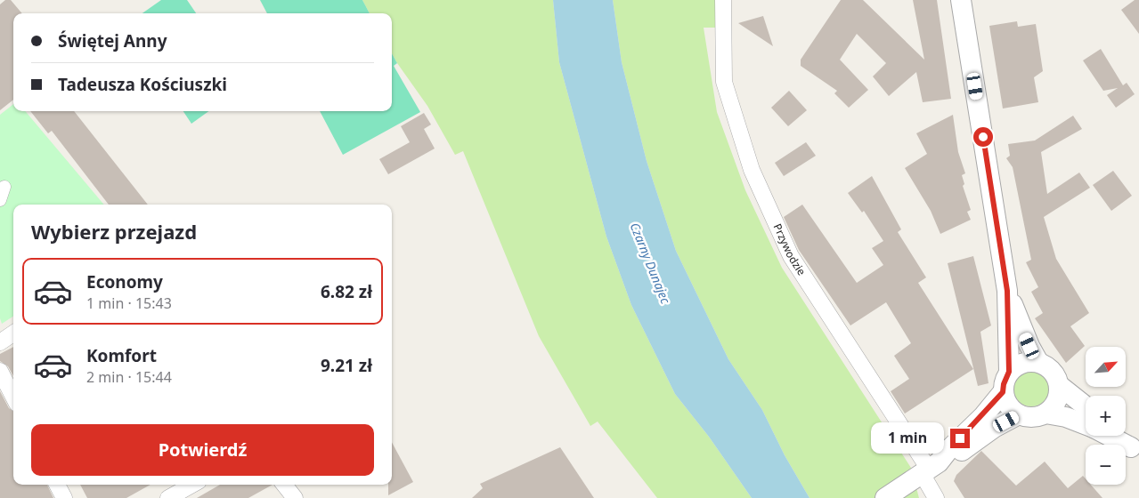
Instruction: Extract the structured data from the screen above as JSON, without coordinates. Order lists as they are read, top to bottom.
{
  "streets": {
    "street": ["Przywodzie"]
  },
  "water": ["Czarny Dunajec"],
  "north": "top right",
  "page": {
    "banner": ["Świętej Anny", "Tadeusza Kościuszki"],
    "heading": "Wybierz przejazd",
    "list": [
      {
        "name": "Economy",
        "note": "1 min · 15:43",
        "value": "6.82 zł"
      },
      {
        "name": "Komfort",
        "note": "2 min · 15:44",
        "value": "9.21 zł"
      }
    ],
    "map_buttons": ["+", "−"],
    "buttons": "Potwierdź",
    "bubble": "1 min"
  }
}
